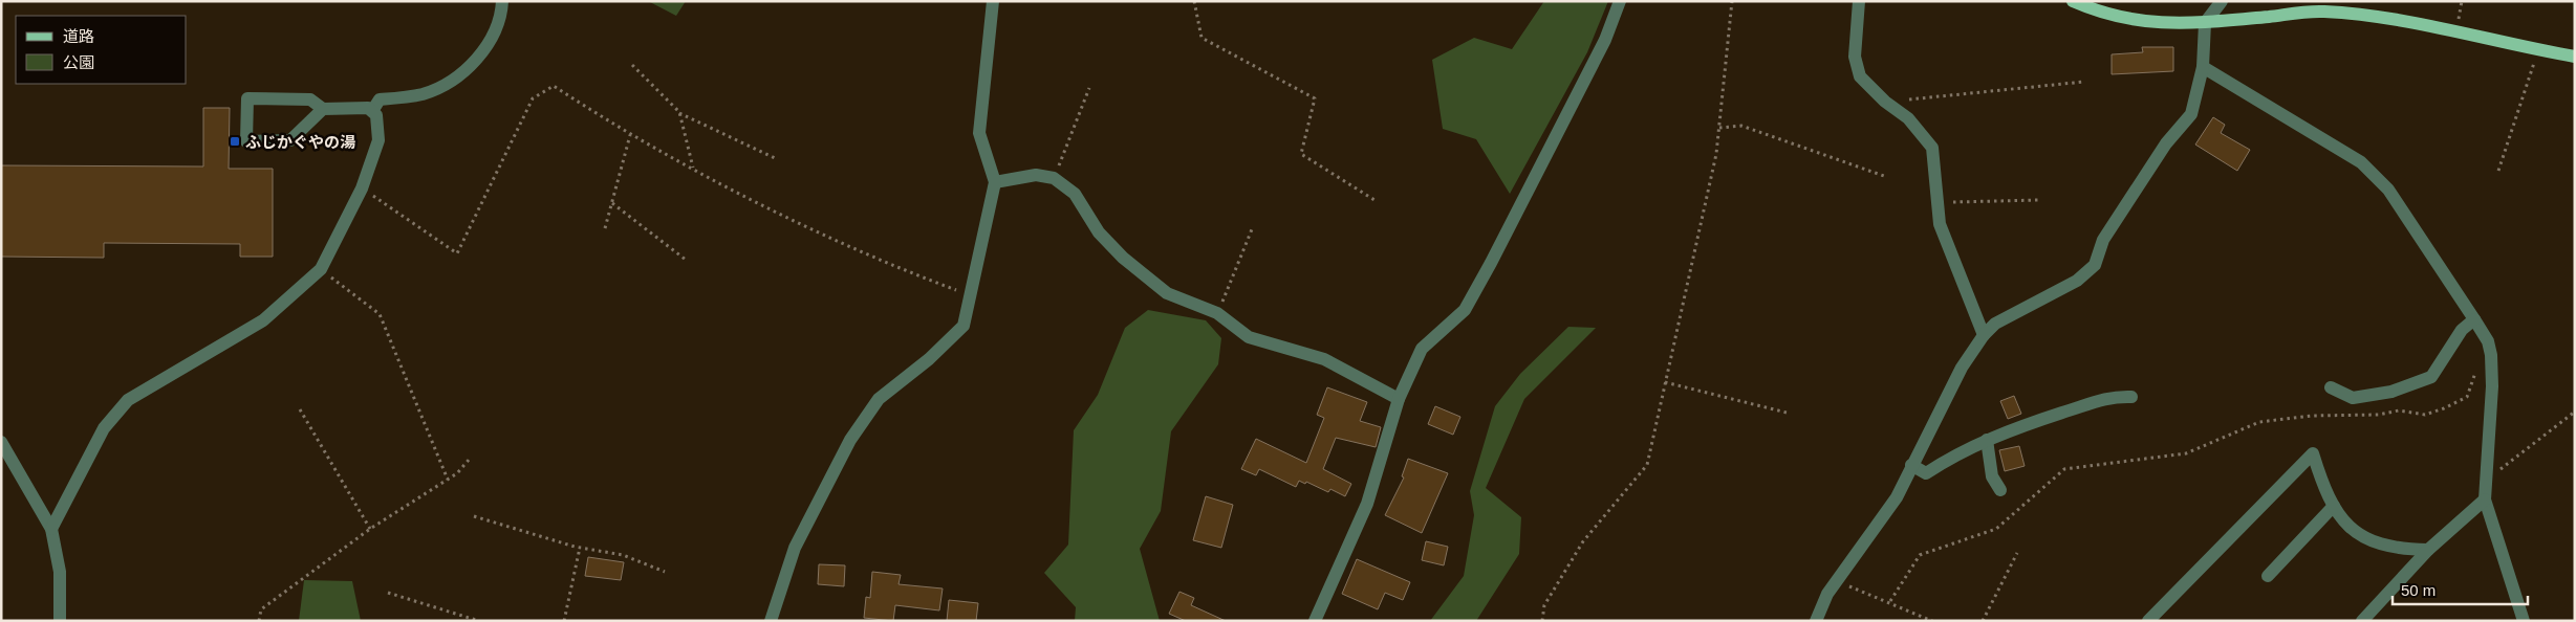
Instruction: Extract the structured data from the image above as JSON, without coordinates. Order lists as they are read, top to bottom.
{
  "places": {
    "transit": ["ふじかぐやの湯"]
  },
  "legend": ["道路", "公園"],
  "scale_bar": "50 m"
}
